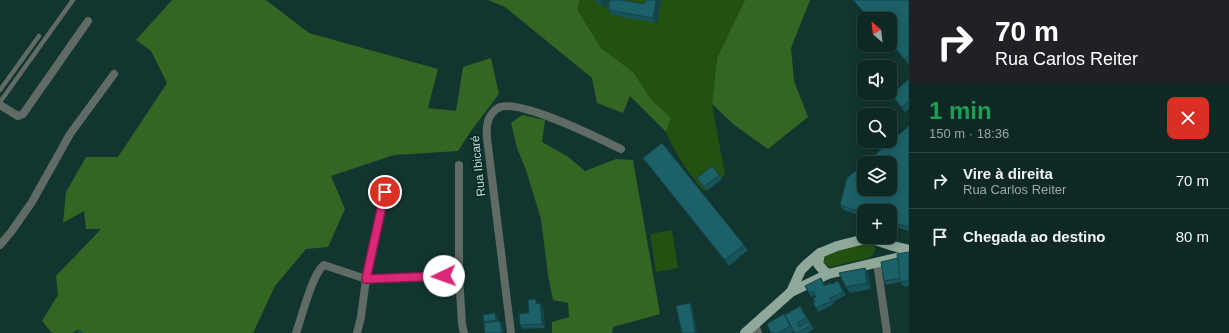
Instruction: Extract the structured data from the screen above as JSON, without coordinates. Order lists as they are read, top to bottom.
{
  "streets": {
    "street": ["Rua Ibicaré"]
  },
  "north": "top left",
  "page": {
    "turn": ["70 m", "Rua Carlos Reiter"],
    "map_buttons": "+",
    "heading": ["1 min", "150 m · 18:36"],
    "list": [
      {
        "name": "Vire à direita",
        "note": "Rua Carlos Reiter",
        "value": "70 m"
      },
      {
        "name": "Chegada ao destino",
        "value": "80 m"
      }
    ]
  }
}
